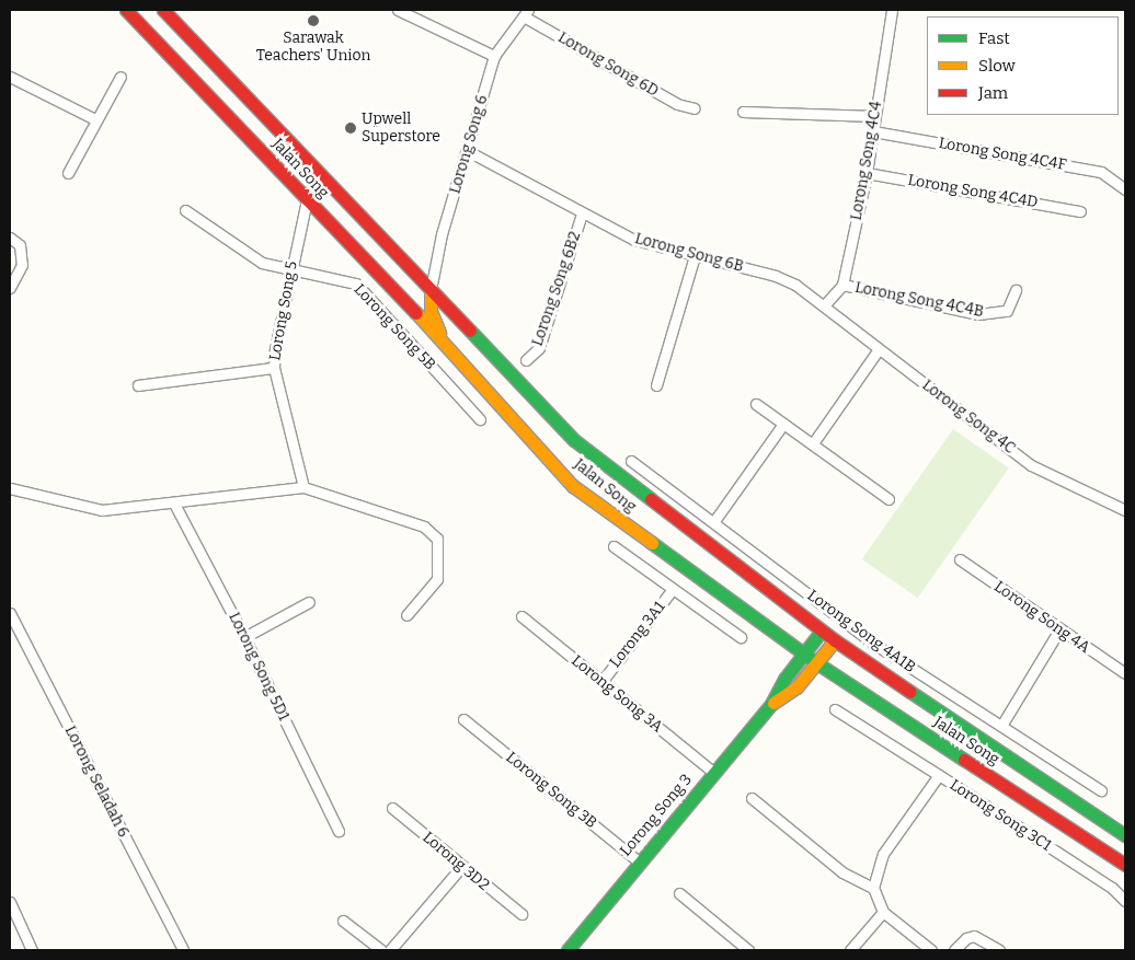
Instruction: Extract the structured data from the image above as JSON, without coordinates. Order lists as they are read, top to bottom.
{
  "streets": {
    "main road": ["Jalan Song", "Lorong Song 3"],
    "street": [
      "Lorong Song 6D",
      "Lorong Song 6",
      "Lorong Song 4C4F",
      "Lorong Song 4C4",
      "Lorong Song 4C4D",
      "Lorong Song 6B",
      "Lorong Song 6B2",
      "Lorong Song 4C4B",
      "Lorong Song 5",
      "Lorong Song 5B",
      "Lorong Song 4C",
      "Lorong Song 4A",
      "Lorong Song 4A1B",
      "Lorong 3A1",
      "Lorong Song 5D1",
      "Lorong Song 3A",
      "Lorong Seladah 6",
      "Lorong Song 3B",
      "Lorong Song 3C1",
      "Lorong 3D2"
    ]
  },
  "crossings": [
    ["Lorong Song 6D", "Lorong Song 6"],
    ["Lorong Song 6", "Jalan Song"],
    ["Lorong Song 6", "Lorong Song 6B"],
    ["Lorong Song 4C4F", "Lorong Song 4C4"],
    ["Lorong Song 4C4", "Lorong Song 4C4D"],
    ["Lorong Song 4C4", "Lorong Song 6B"],
    ["Lorong Song 4C4", "Lorong Song 4C4B"],
    ["Lorong Song 4C4", "Lorong Song 4C"],
    ["Jalan Song", "Lorong Song 5"],
    ["Jalan Song", "Lorong Song 3"],
    ["Lorong Song 6B", "Lorong Song 6B2"],
    ["Lorong Song 6B", "Lorong Song 4C"],
    ["Lorong Song 5", "Lorong Song 5B"],
    ["Lorong 3A1", "Lorong Song 3A"],
    ["Lorong Song 3A", "Lorong Song 3"],
    ["Lorong Song 3B", "Lorong Song 3"]
  ],
  "places": ["Sarawak Teachers' Union", "Upwell Superstore"],
  "legend": ["Fast", "Slow", "Jam"]
}
